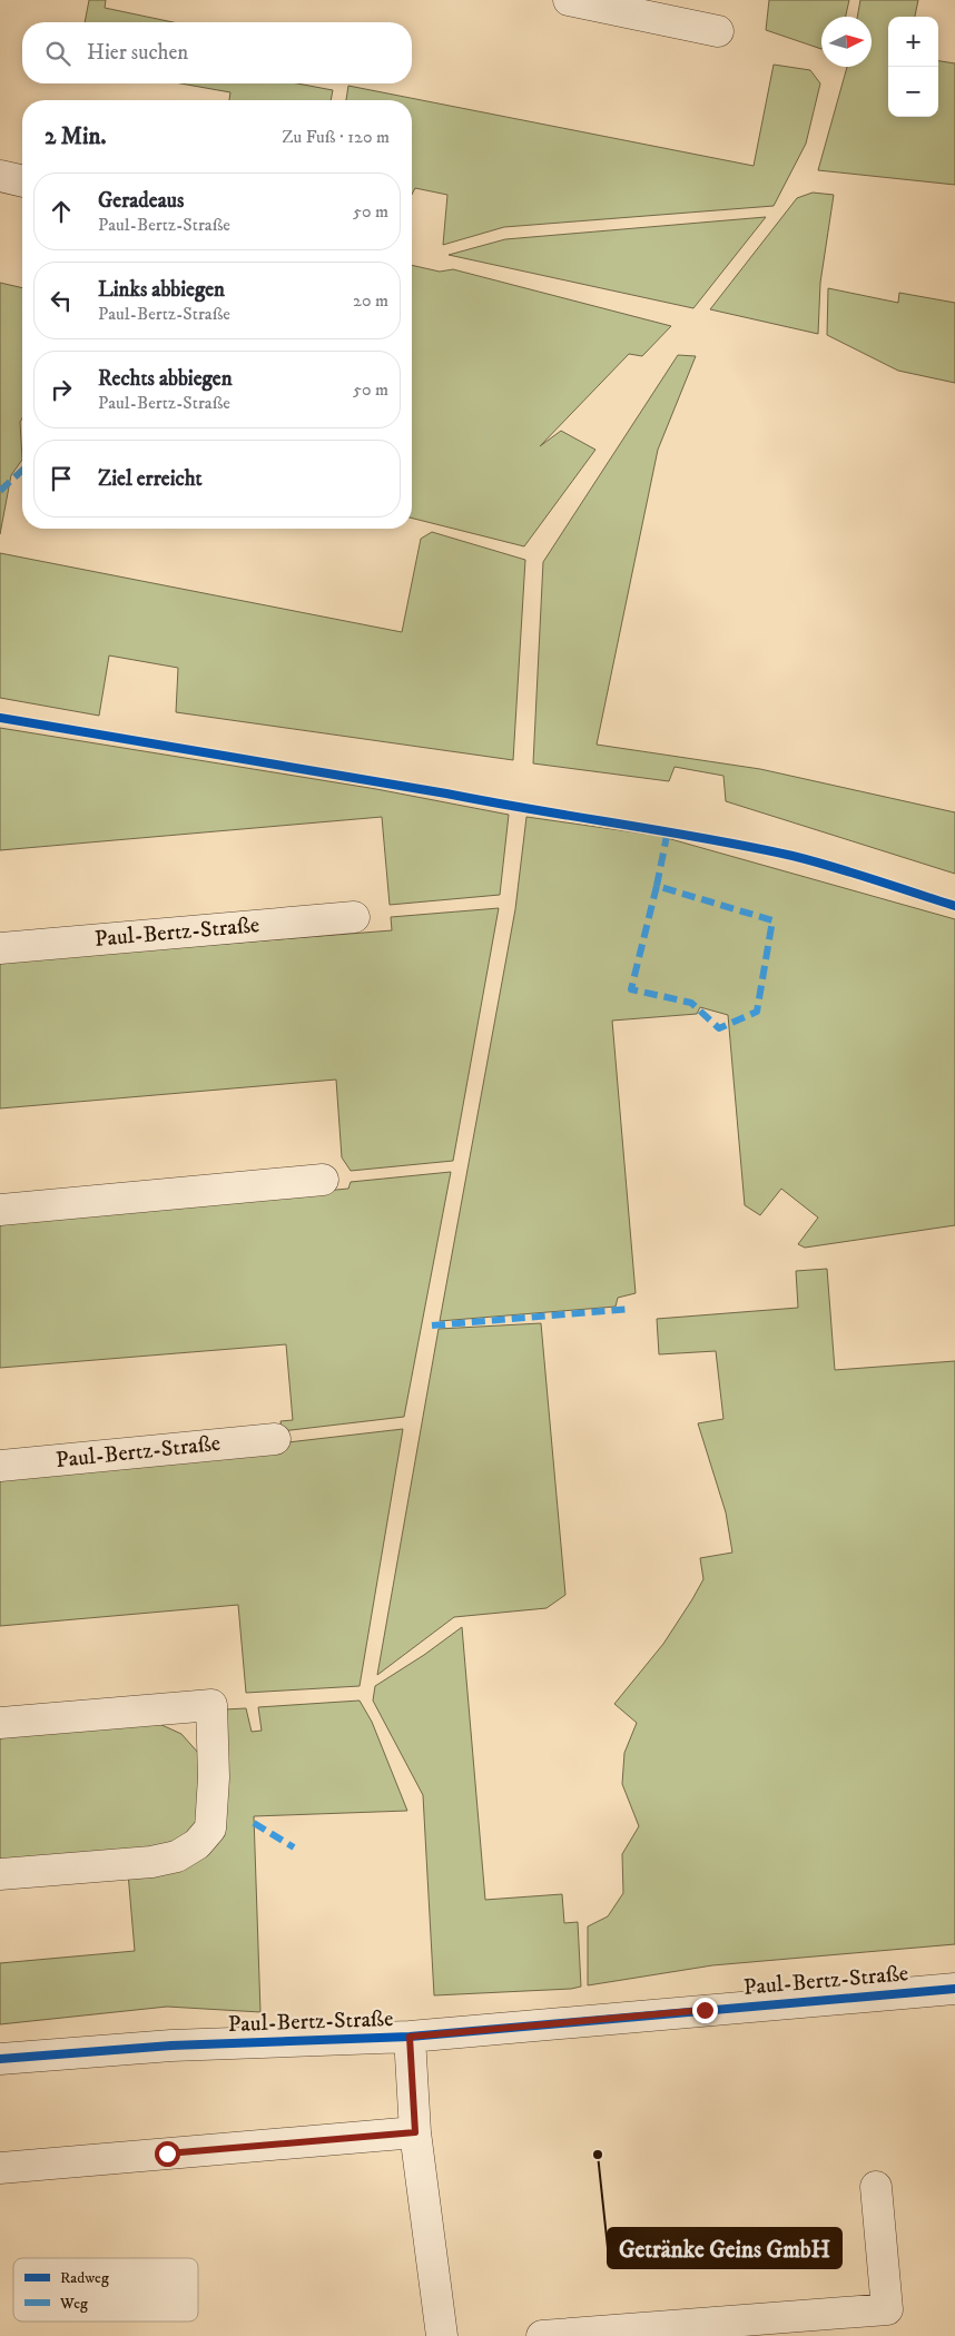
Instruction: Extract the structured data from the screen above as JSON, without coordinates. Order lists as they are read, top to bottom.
{
  "streets": {
    "street": ["Paul-Bertz-Straße"]
  },
  "places": ["Getränke Geins GmbH"],
  "legend": ["Radweg", "Weg"],
  "north": "right",
  "page": {
    "map_buttons": ["+", "−"],
    "search": "Hier suchen",
    "heading": ["2 Min.", "Zu Fuß · 120 m"],
    "list": [
      ["Geradeaus", "Paul-Bertz-Straße", "50 m"],
      ["Links abbiegen", "Paul-Bertz-Straße", "20 m"],
      ["Rechts abbiegen", "Paul-Bertz-Straße", "50 m"],
      "Ziel erreicht"
    ]
  }
}
